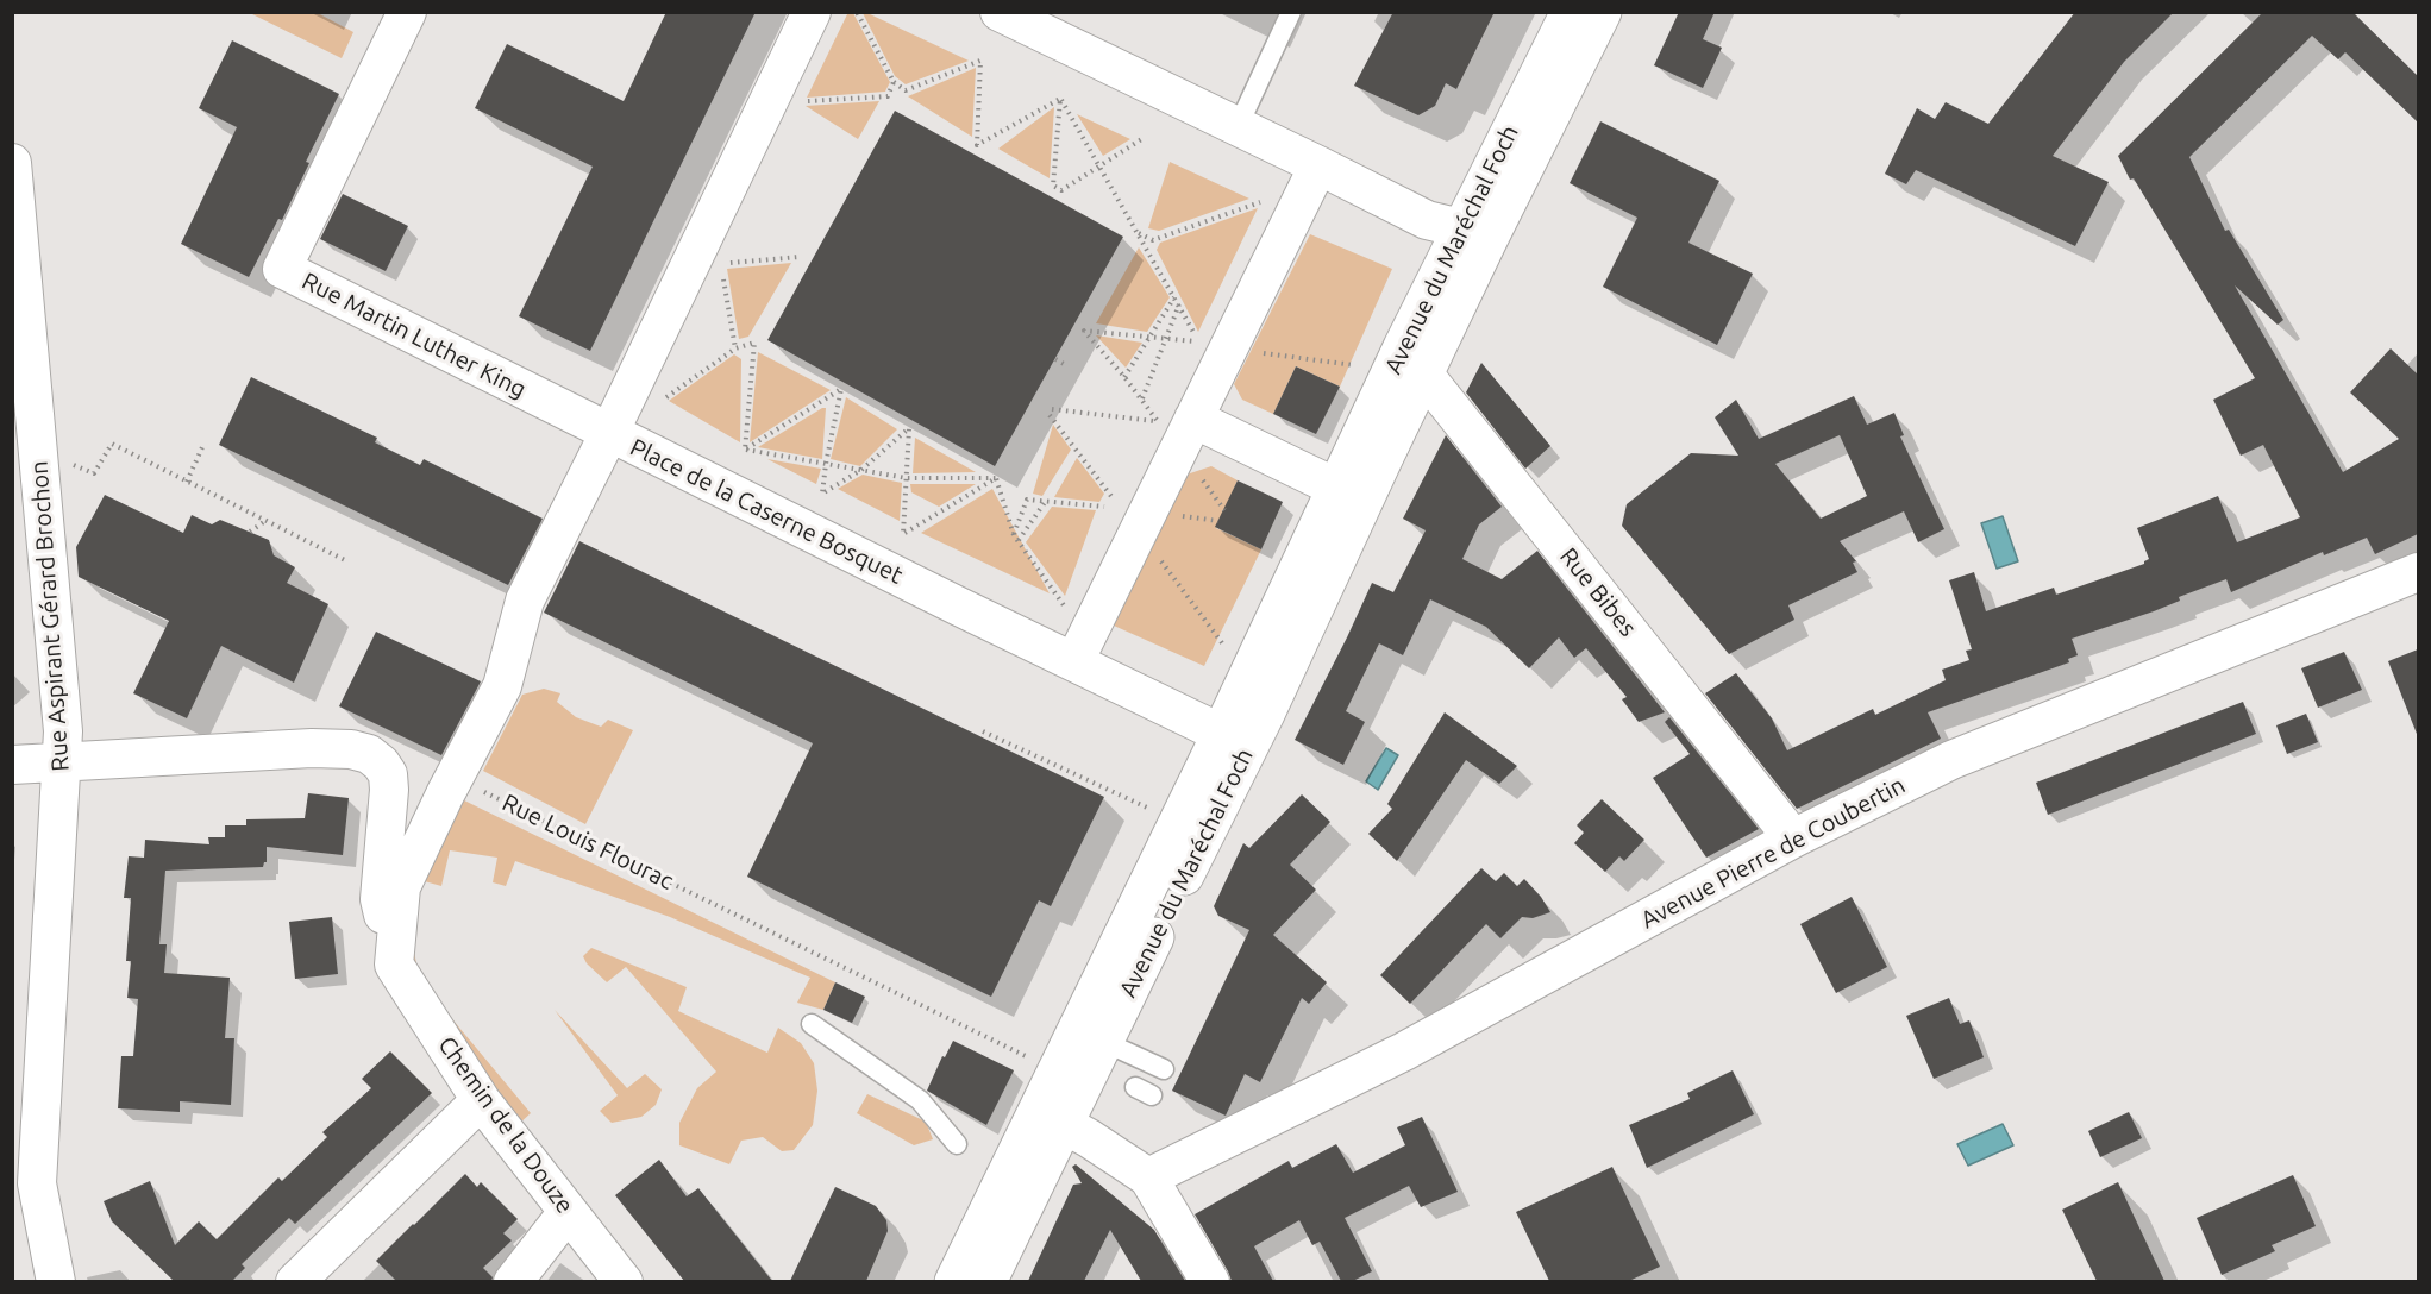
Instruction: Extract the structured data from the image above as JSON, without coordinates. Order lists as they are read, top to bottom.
{
  "streets": {
    "main road": ["Avenue du Maréchal Foch"],
    "street": [
      "Rue Martin Luther King",
      "Place de la Caserne Bosquet",
      "Rue Bibes",
      "Rue Aspirant Gérard Brochon",
      "Avenue Pierre de Coubertin",
      "Chemin de la Douze"
    ],
    "path": ["Rue Louis Flourac"]
  },
  "crossings": [
    ["Avenue du Maréchal Foch", "Place de la Caserne Bosquet"],
    ["Avenue du Maréchal Foch", "Rue Bibes"],
    ["Avenue du Maréchal Foch", "Rue Louis Flourac"],
    ["Rue Martin Luther King", "Place de la Caserne Bosquet"],
    ["Rue Bibes", "Avenue Pierre de Coubertin"],
    ["Rue Aspirant Gérard Brochon", "Chemin de la Douze"]
  ]
}
